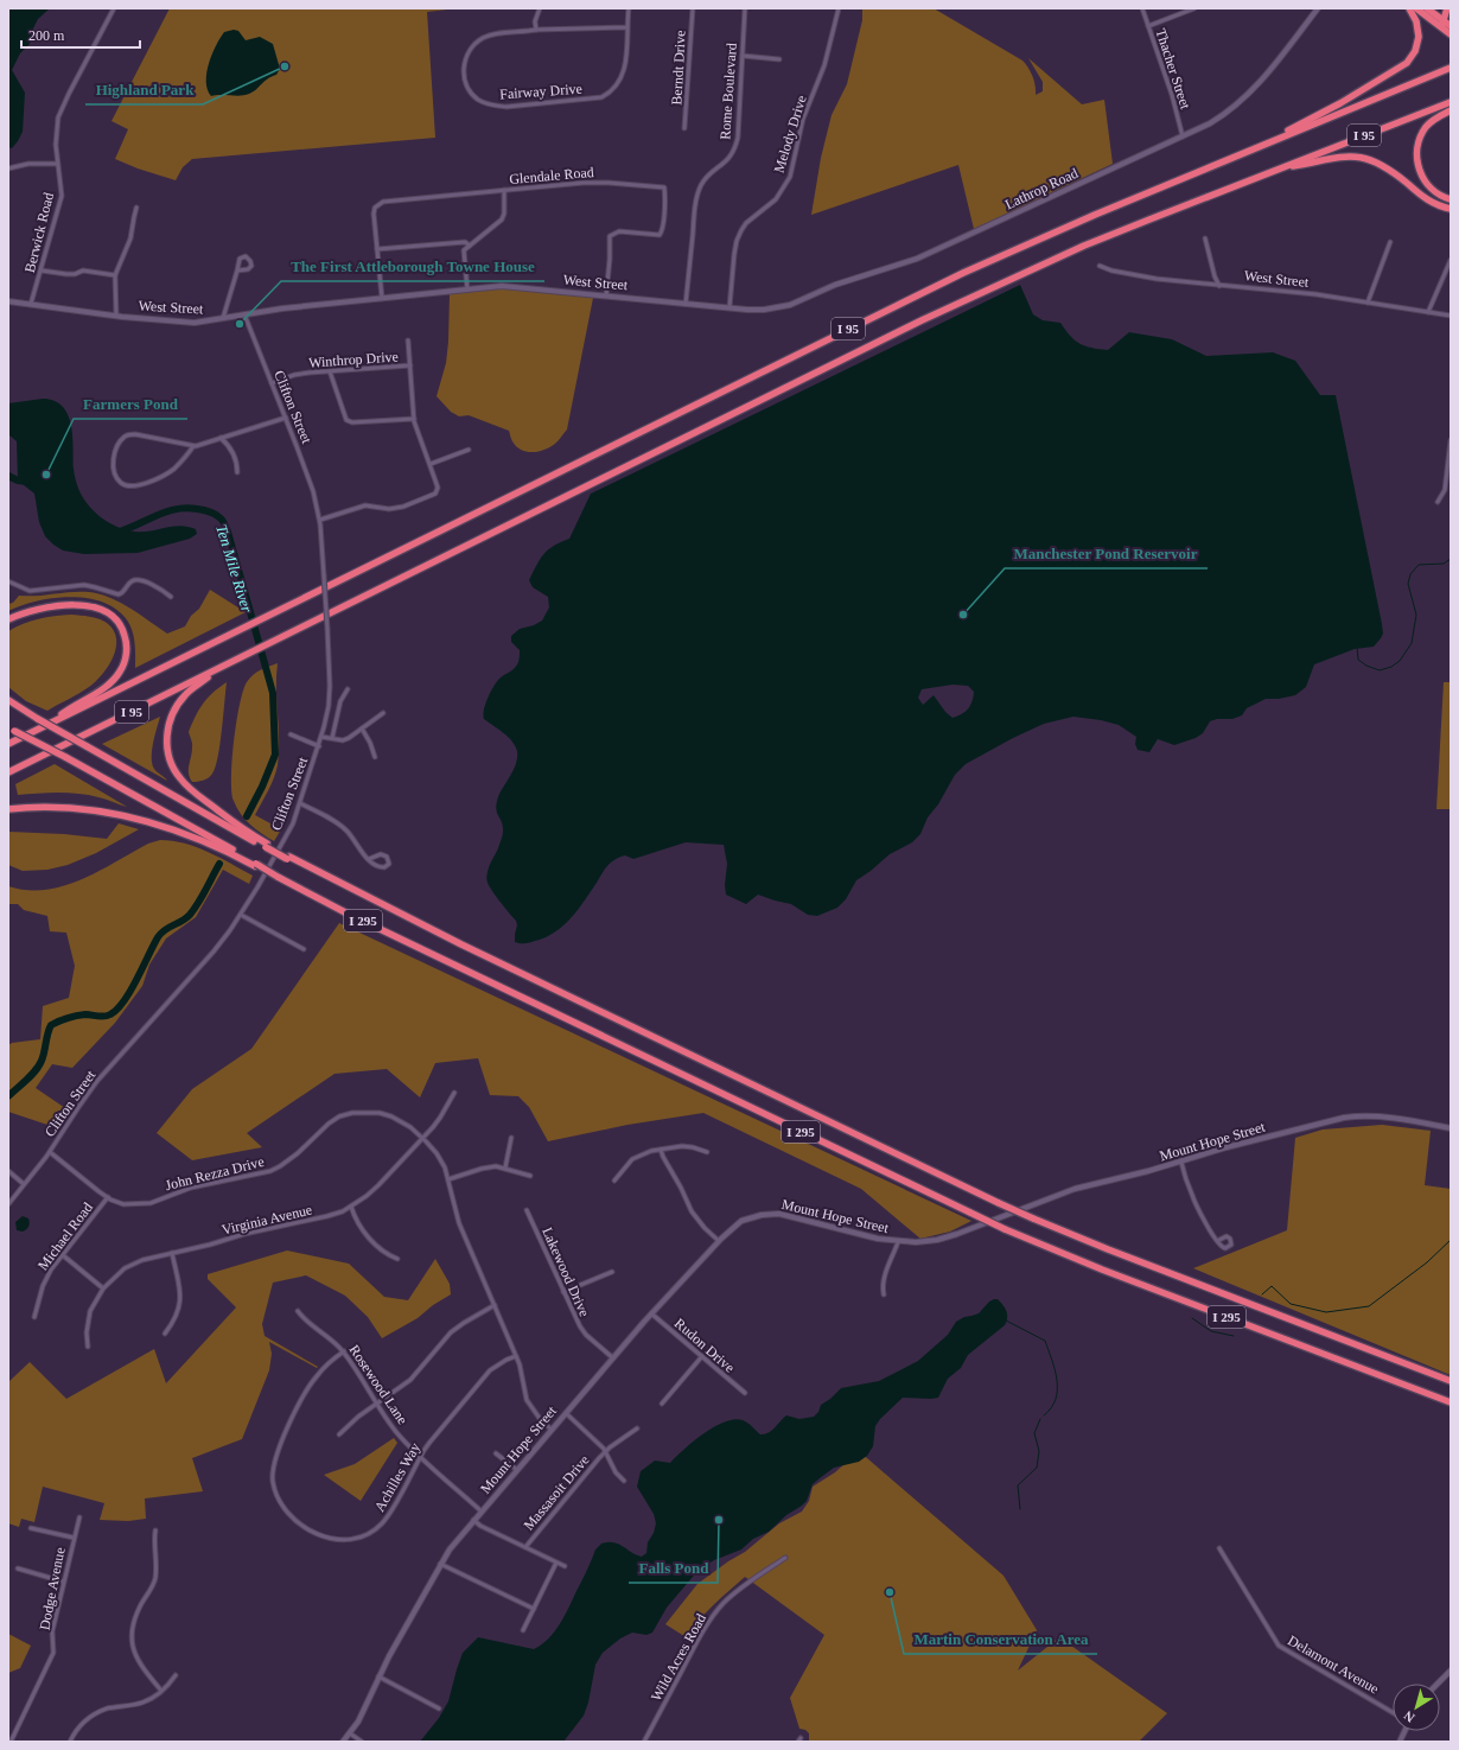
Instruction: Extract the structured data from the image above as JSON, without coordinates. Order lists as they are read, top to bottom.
{
  "streets": {
    "highway": ["I 95", "I 295"],
    "street": [
      "Berndt Drive",
      "Thacher Street",
      "Fairway Drive",
      "Rome Boulevard",
      "Melody Drive",
      "Glendale Road",
      "Lathrop Road",
      "Berwick Road",
      "West Street",
      "Winthrop Drive",
      "Clifton Street",
      "Mount Hope Street",
      "John Rezza Drive",
      "Virginia Avenue",
      "Michael Road",
      "Lakewood Drive",
      "Rudon Drive",
      "Rosewood Lane",
      "Achilles Way",
      "Massasoit Drive",
      "Dodge Avenue",
      "Wild Acres Road",
      "Delamont Avenue"
    ]
  },
  "crossings": [
    ["Thacher Street", "Lathrop Road"],
    ["Rome Boulevard", "West Street"],
    ["Melody Drive", "Lathrop Road"],
    ["Melody Drive", "West Street"],
    ["Glendale Road", "West Street"],
    ["Lathrop Road", "West Street"],
    ["Berwick Road", "West Street"],
    ["West Street", "Clifton Street"],
    ["Winthrop Drive", "Clifton Street"],
    ["Clifton Street", "John Rezza Drive"],
    ["Mount Hope Street", "John Rezza Drive"],
    ["Mount Hope Street", "Lakewood Drive"],
    ["Mount Hope Street", "Rudon Drive"],
    ["Mount Hope Street", "Rosewood Lane"],
    ["John Rezza Drive", "Virginia Avenue"],
    ["John Rezza Drive", "Michael Road"],
    ["John Rezza Drive", "Achilles Way"],
    ["Rosewood Lane", "Achilles Way"]
  ],
  "water": ["Ten Mile River"],
  "places": [
    "Highland Park",
    "The First Attleborough Towne House",
    "Farmers Pond",
    "Manchester Pond Reservoir",
    "Falls Pond",
    "Martin Conservation Area"
  ],
  "scale_bar": "200 m",
  "north": "bottom left"
}
